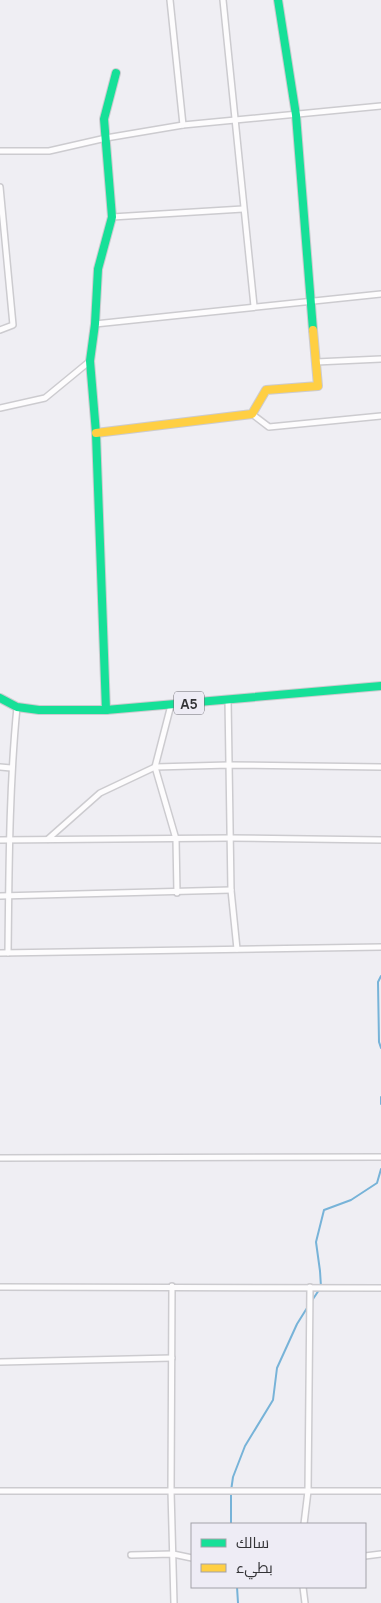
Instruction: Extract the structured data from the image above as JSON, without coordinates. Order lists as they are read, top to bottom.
{
  "streets": {
    "main road": ["A5"]
  },
  "legend": ["سالك", "بطيء"]
}
